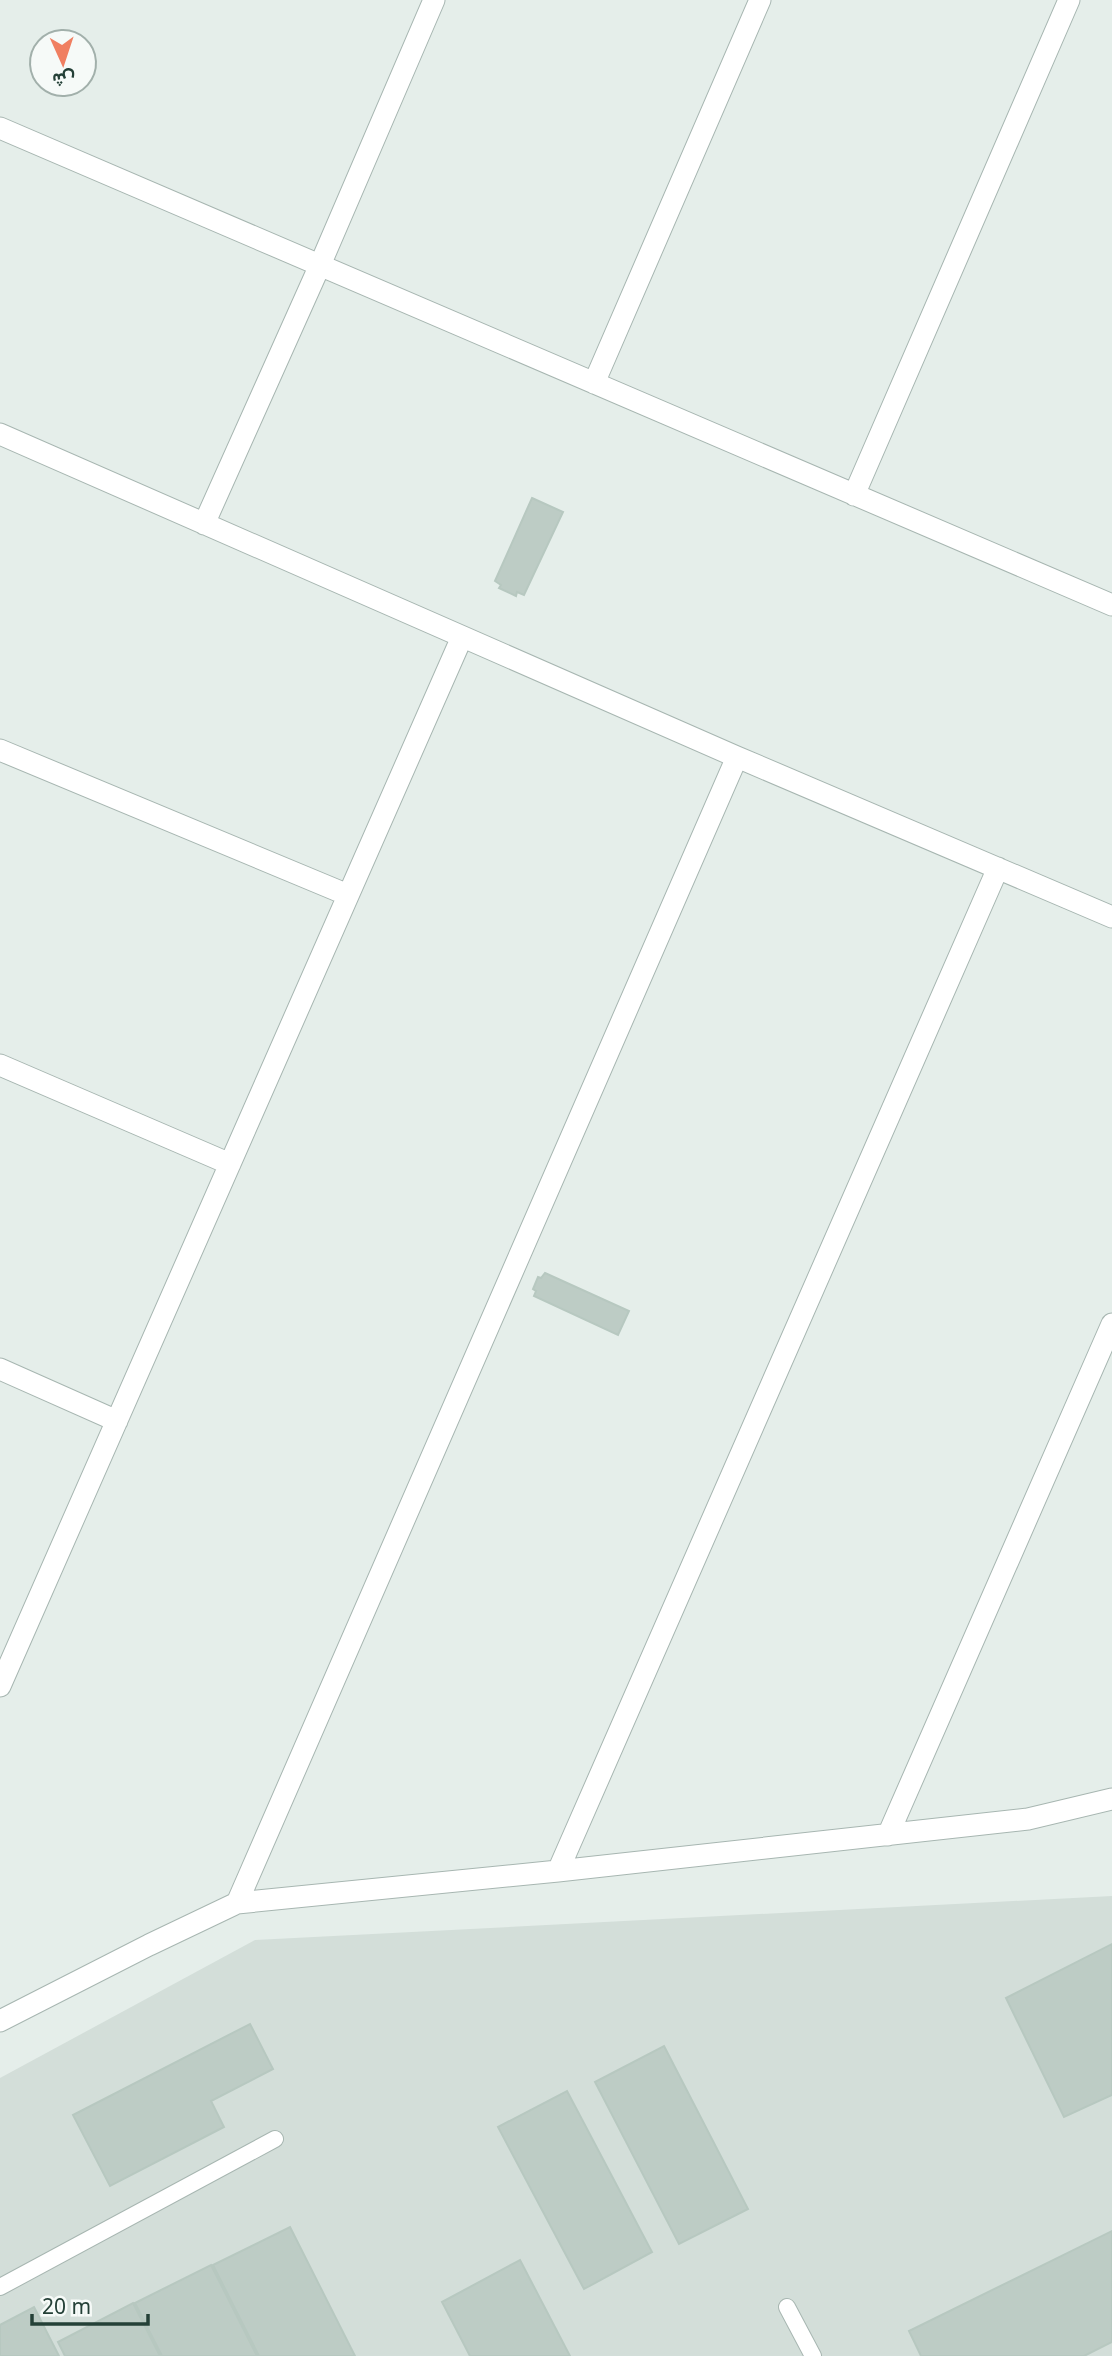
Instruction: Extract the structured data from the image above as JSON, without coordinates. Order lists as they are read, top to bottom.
{
  "scale_bar": "20 m",
  "north": "bottom"
}
